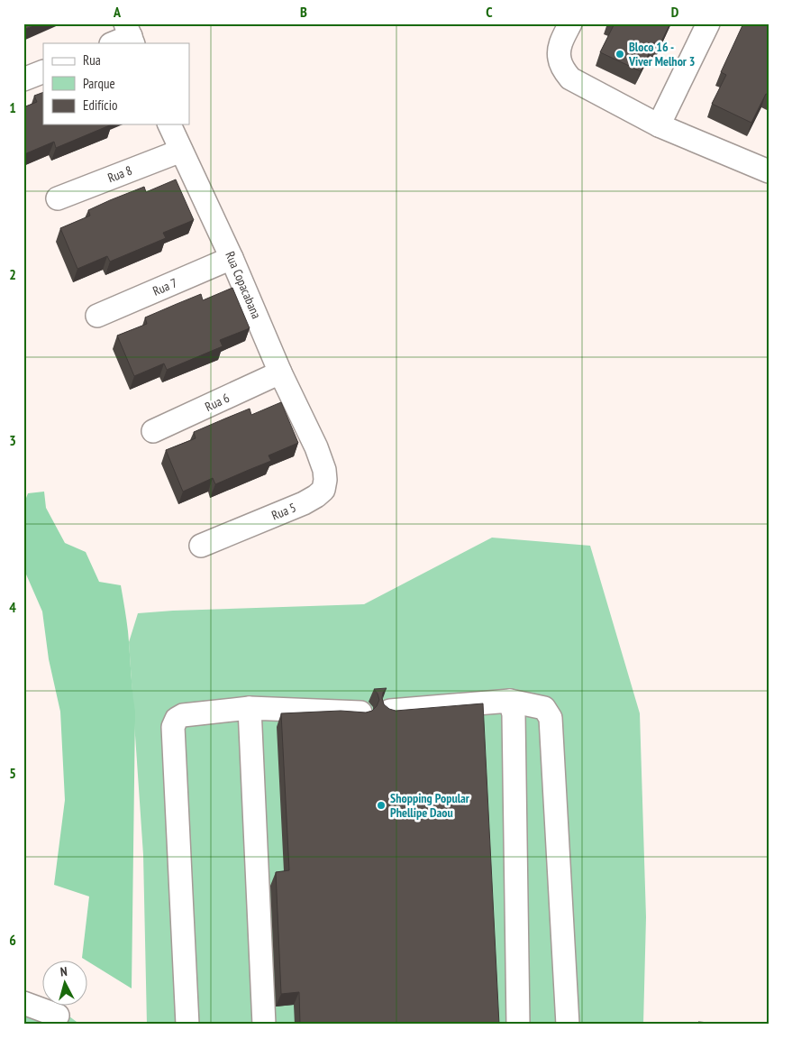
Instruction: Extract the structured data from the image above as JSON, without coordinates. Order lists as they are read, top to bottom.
{
  "streets": {
    "street": [
      "Rua 8",
      "Rua Copacabana",
      "Rua 7",
      "Rua 6",
      "Rua 5"
    ]
  },
  "crossings": [
    ["Rua 8", "Rua Copacabana"],
    ["Rua Copacabana", "Rua 7"],
    ["Rua Copacabana", "Rua 6"],
    ["Rua Copacabana", "Rua 5"]
  ],
  "places": ["Bloco 16 - Viver Melhor 3", "Shopping Popular Phellipe Daou"],
  "legend": ["Rua", "Parque", "Edifício"],
  "north": "top",
  "grid": {
    "columns": [
      "A",
      "B",
      "C",
      "D"
    ],
    "rows": [
      "1",
      "2",
      "3",
      "4",
      "5",
      "6"
    ]
  }
}
